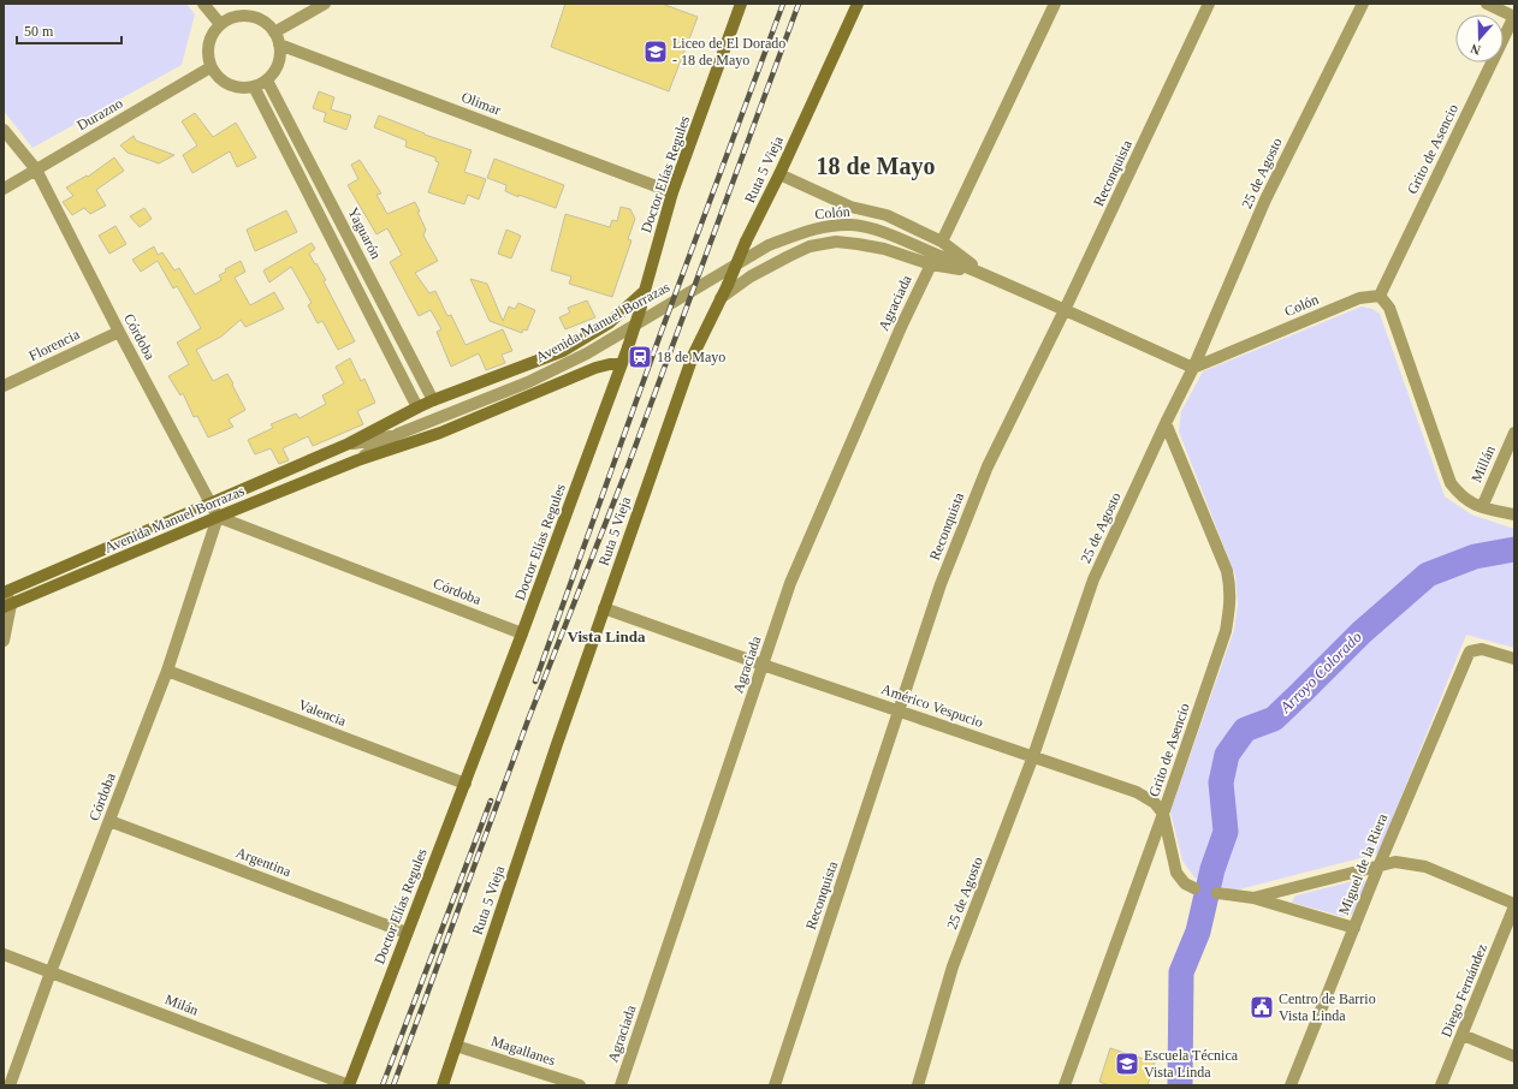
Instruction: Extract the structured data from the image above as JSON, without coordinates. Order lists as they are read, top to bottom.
{
  "streets": {
    "street": [
      "Olimar",
      "Durazno",
      "Grito de Asencio",
      "Ruta 5 Vieja",
      "Reconquista",
      "25 de Agosto",
      "Doctor Elías Regules",
      "Colón",
      "Yaguarón",
      "Agraciada",
      "Avenida Manuel Borrazas",
      "Córdoba",
      "Florencia",
      "Millán",
      "Américo Vespucio",
      "Valencia",
      "Argentina",
      "Miguel de la Riera",
      "Diego Fernández",
      "Milán",
      "Magallanes"
    ]
  },
  "crossings": [
    ["Olimar", "Durazno"],
    ["Olimar", "Doctor Elías Regules"],
    ["Olimar", "Yaguarón"],
    ["Durazno", "Yaguarón"],
    ["Durazno", "Córdoba"],
    ["Grito de Asencio", "25 de Agosto"],
    ["Grito de Asencio", "Colón"],
    ["Grito de Asencio", "Américo Vespucio"],
    ["Ruta 5 Vieja", "Colón"],
    ["Ruta 5 Vieja", "Américo Vespucio"],
    ["Ruta 5 Vieja", "Magallanes"],
    ["Reconquista", "Colón"],
    ["Reconquista", "Américo Vespucio"],
    ["25 de Agosto", "Colón"],
    ["25 de Agosto", "Américo Vespucio"],
    ["Doctor Elías Regules", "Avenida Manuel Borrazas"],
    ["Doctor Elías Regules", "Córdoba"],
    ["Doctor Elías Regules", "Valencia"],
    ["Doctor Elías Regules", "Argentina"],
    ["Doctor Elías Regules", "Milán"],
    ["Colón", "Agraciada"],
    ["Colón", "Avenida Manuel Borrazas"],
    ["Yaguarón", "Avenida Manuel Borrazas"],
    ["Agraciada", "Américo Vespucio"],
    ["Avenida Manuel Borrazas", "Córdoba"],
    ["Córdoba", "Florencia"],
    ["Córdoba", "Valencia"],
    ["Córdoba", "Argentina"],
    ["Córdoba", "Milán"]
  ],
  "districts": ["18 de Mayo", "Vista Linda"],
  "water": ["Arroyo Colorado"],
  "places": {
    "school or university": ["Liceo de El Dorado - 18 de Mayo", "Escuela Técnica Vista Linda"],
    "station": ["18 de Mayo"],
    "public building": ["Centro de Barrio Vista Linda"]
  },
  "scale_bar": "50 m",
  "north": "bottom"
}
